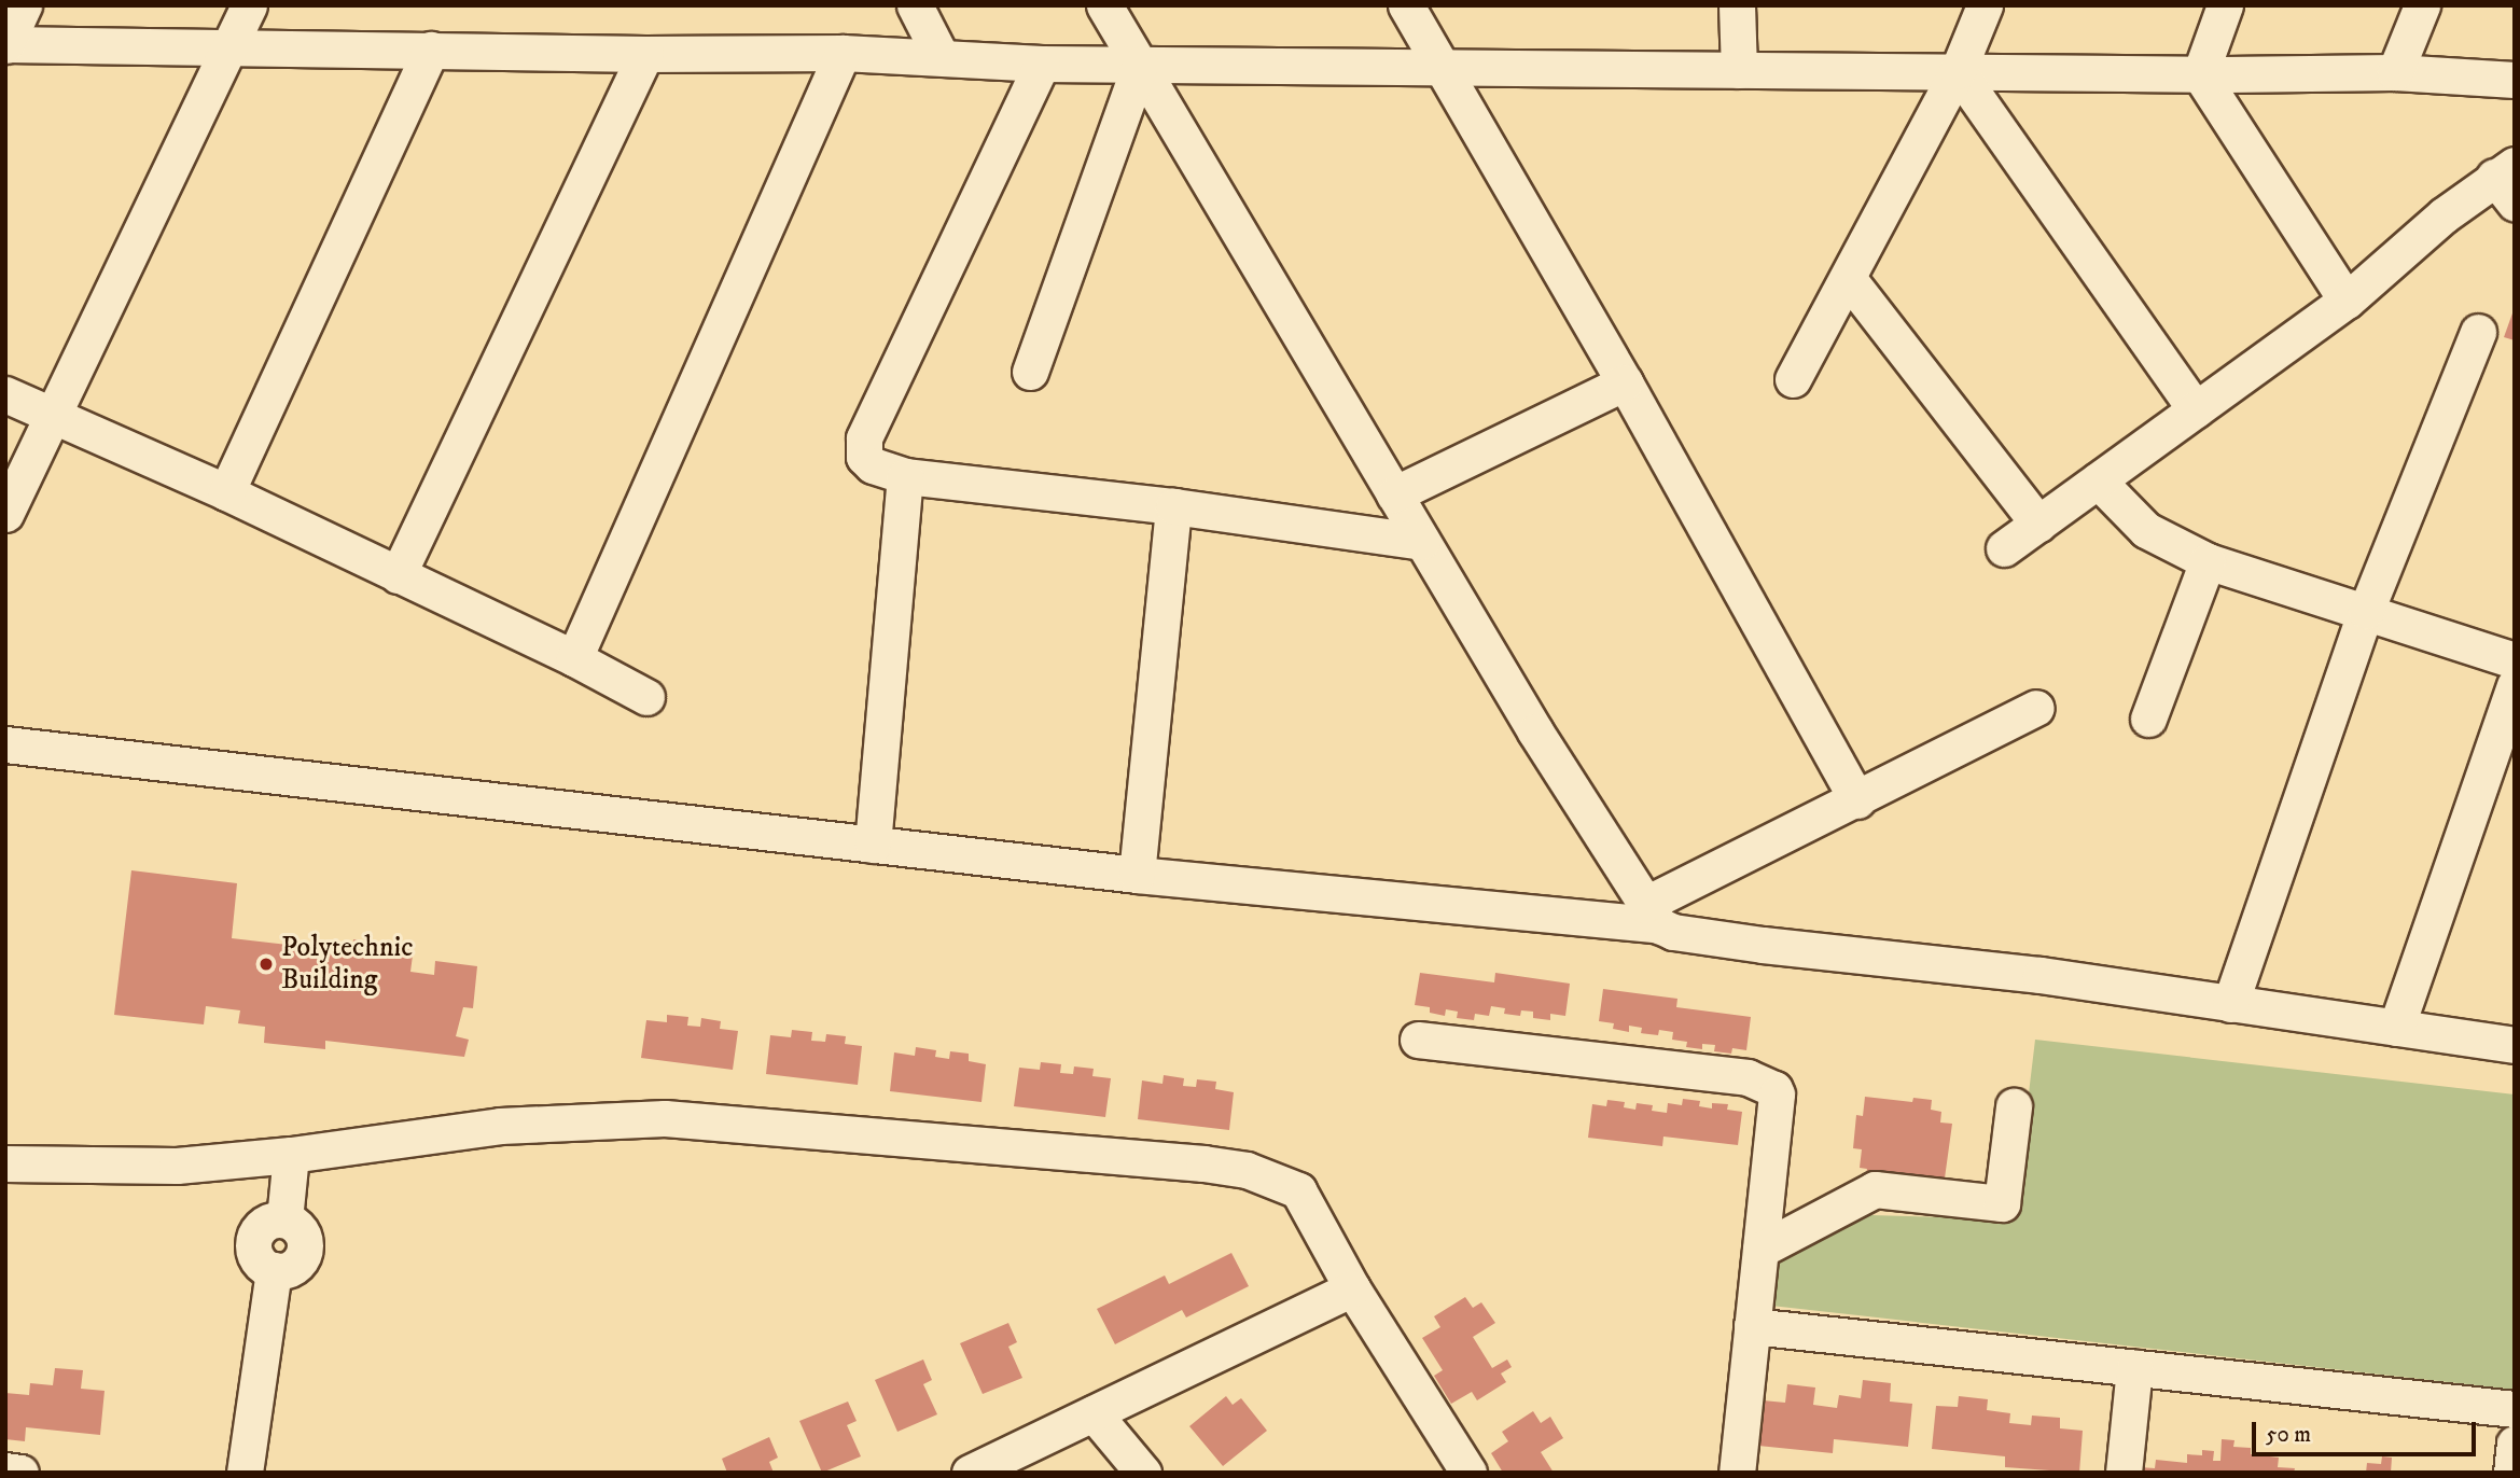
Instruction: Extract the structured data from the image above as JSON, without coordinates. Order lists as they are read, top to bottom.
{
  "places": ["Polytechnic Building"],
  "scale_bar": "50 m"
}
